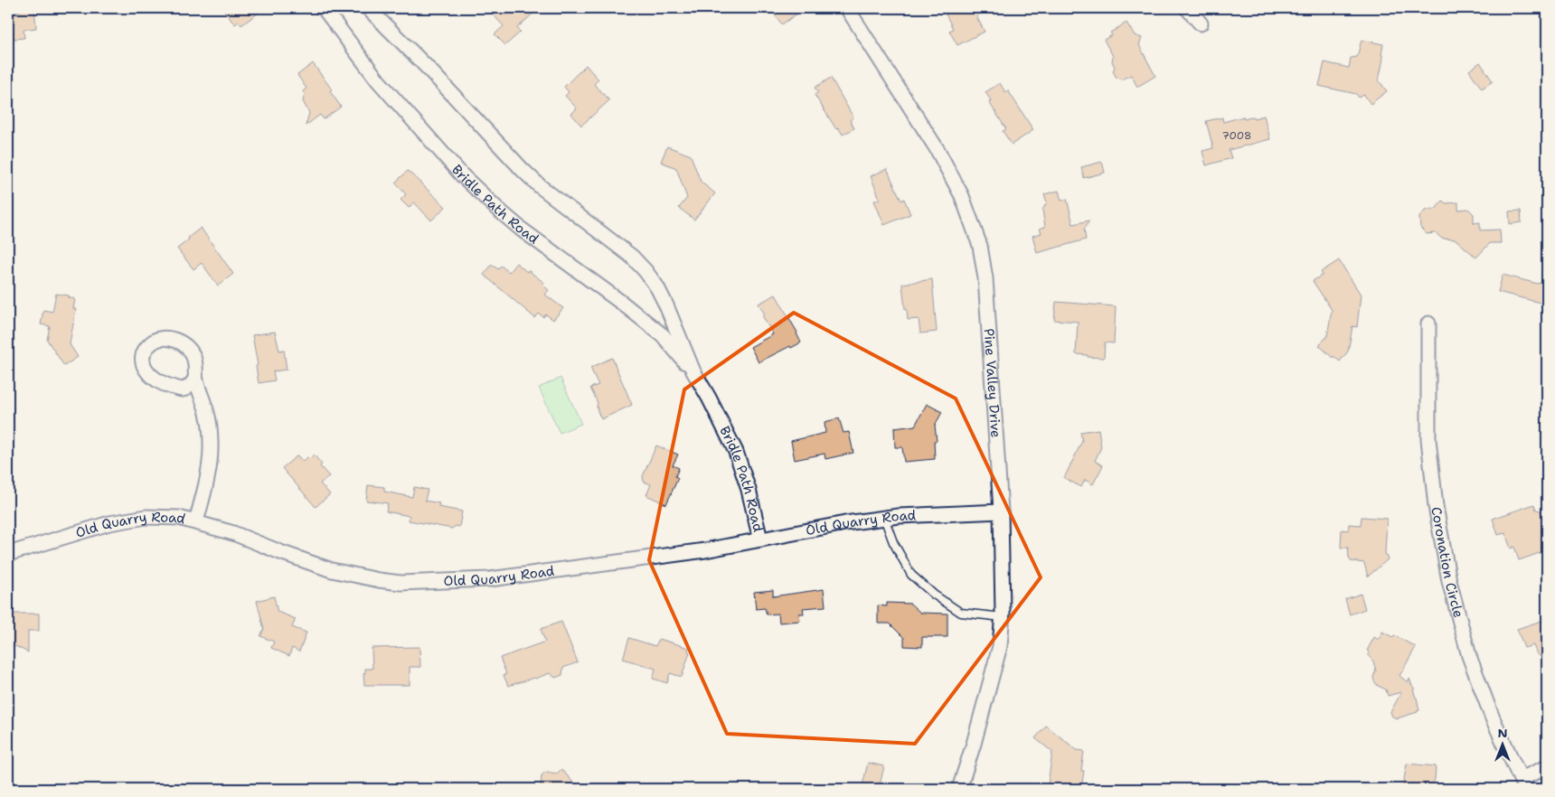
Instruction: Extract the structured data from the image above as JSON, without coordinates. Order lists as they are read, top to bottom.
{
  "streets": {
    "street": [
      "Bridle Path Road",
      "Pine Valley Drive",
      "Old Quarry Road",
      "Coronation Circle"
    ]
  },
  "crossings": [
    ["Bridle Path Road", "Old Quarry Road"],
    ["Pine Valley Drive", "Old Quarry Road"]
  ],
  "house_numbers": ["7008"],
  "north": "top"
}
